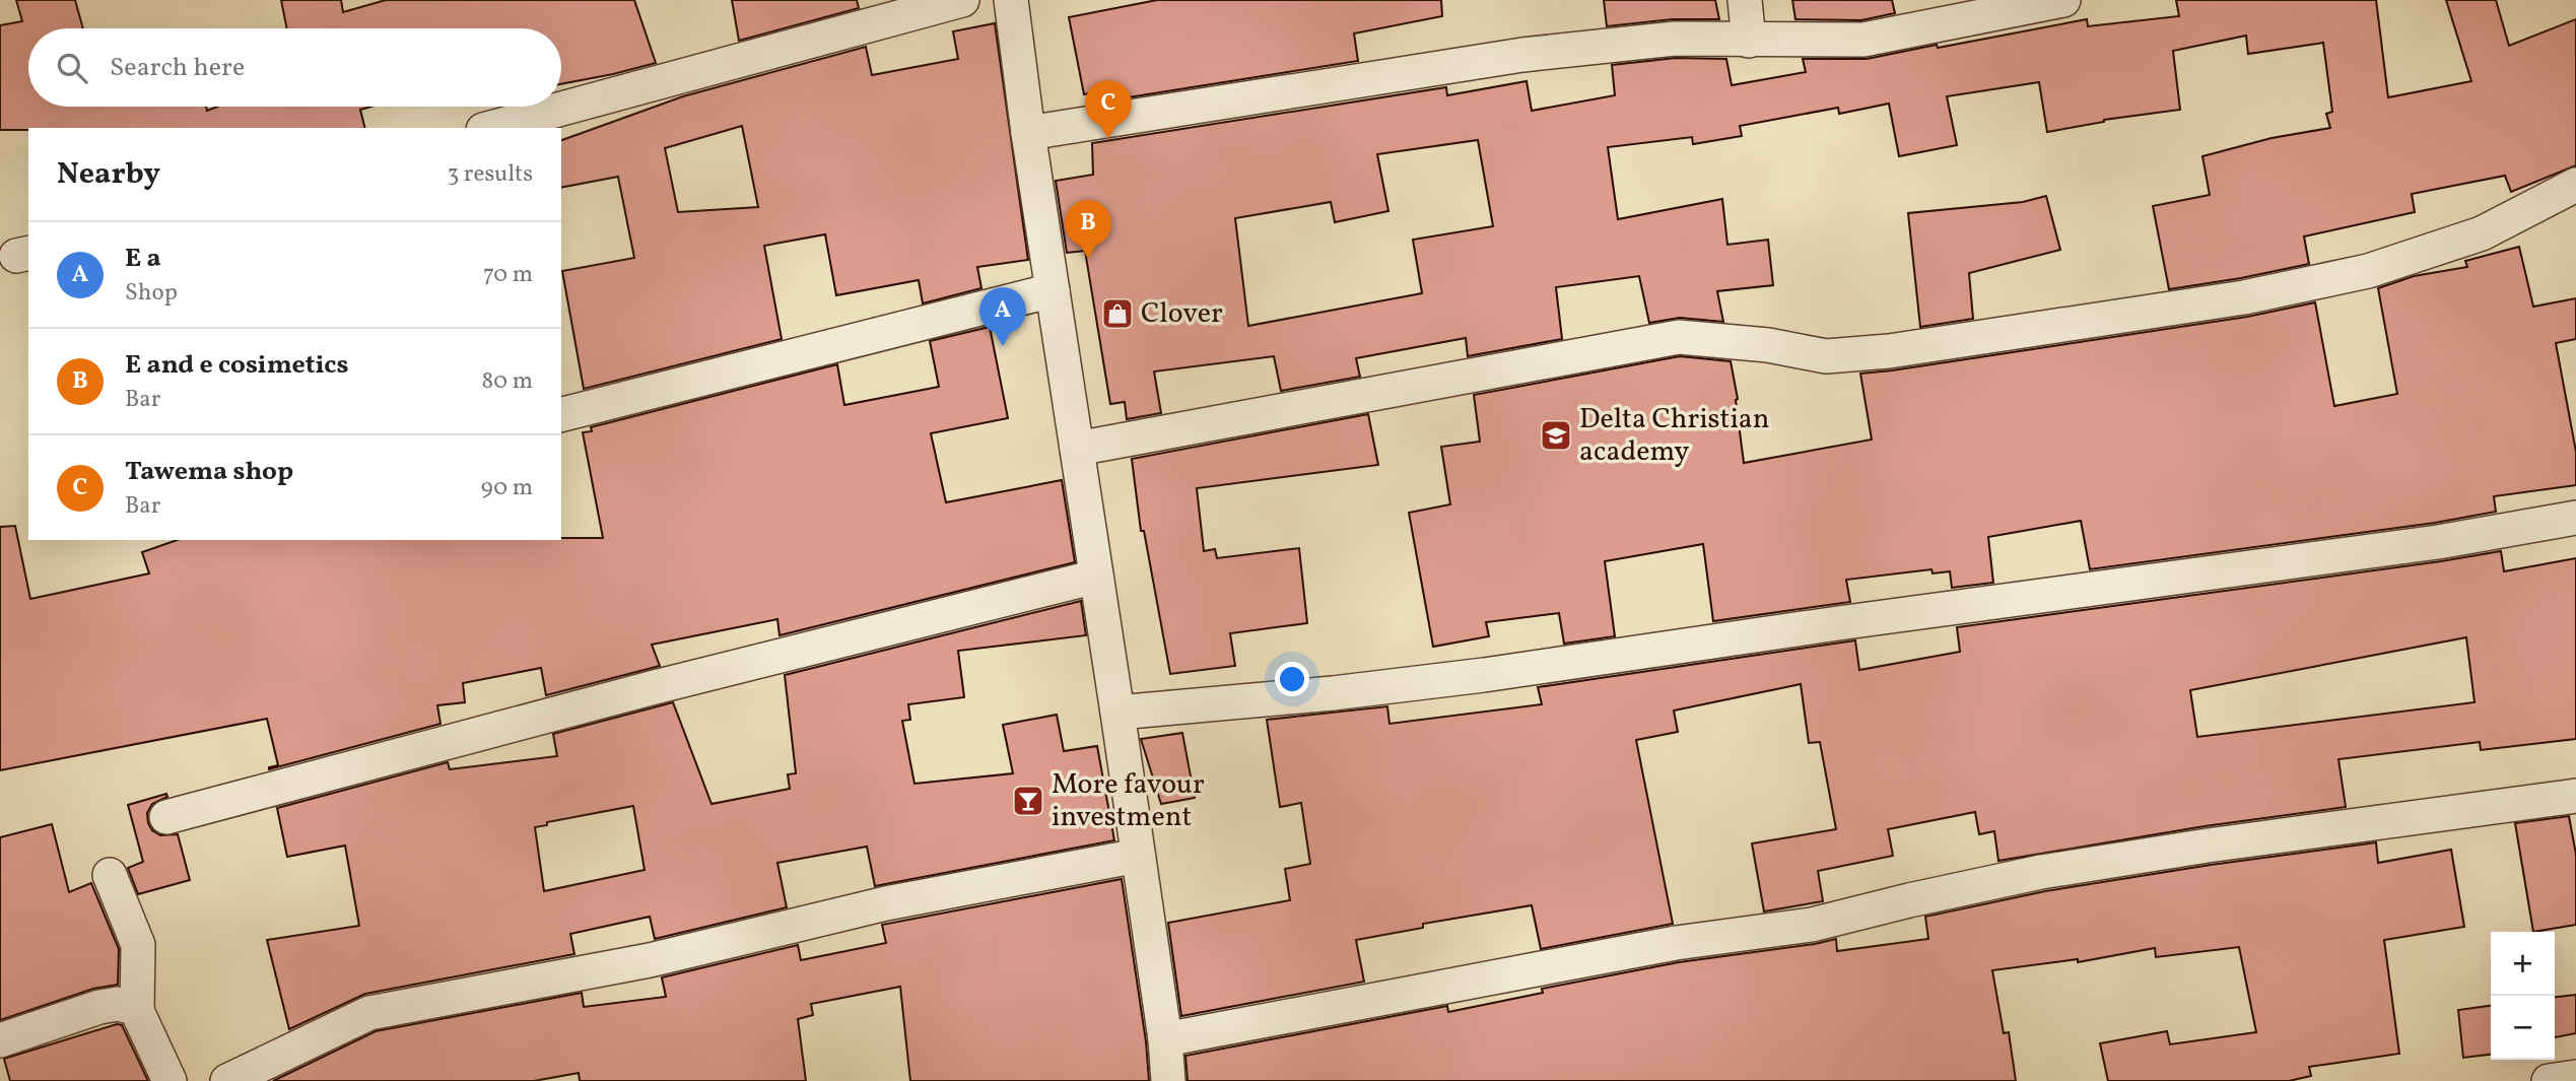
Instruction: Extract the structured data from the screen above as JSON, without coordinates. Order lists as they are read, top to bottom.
{
  "places": {
    "shop": ["Clover"],
    "school or university": ["Delta Christian academy"],
    "bar": ["More favour investment"]
  },
  "page": {
    "search": "Search here",
    "pins": ["C", "B", "A"],
    "heading": ["Nearby", "3 results"],
    "list": [
      {
        "mark": "A",
        "name": "E a",
        "note": "Shop",
        "value": "70 m"
      },
      {
        "mark": "B",
        "name": "E and e cosimetics",
        "note": "Bar",
        "value": "80 m"
      },
      {
        "mark": "C",
        "name": "Tawema shop",
        "note": "Bar",
        "value": "90 m"
      }
    ],
    "map_buttons": ["+", "−"]
  }
}
